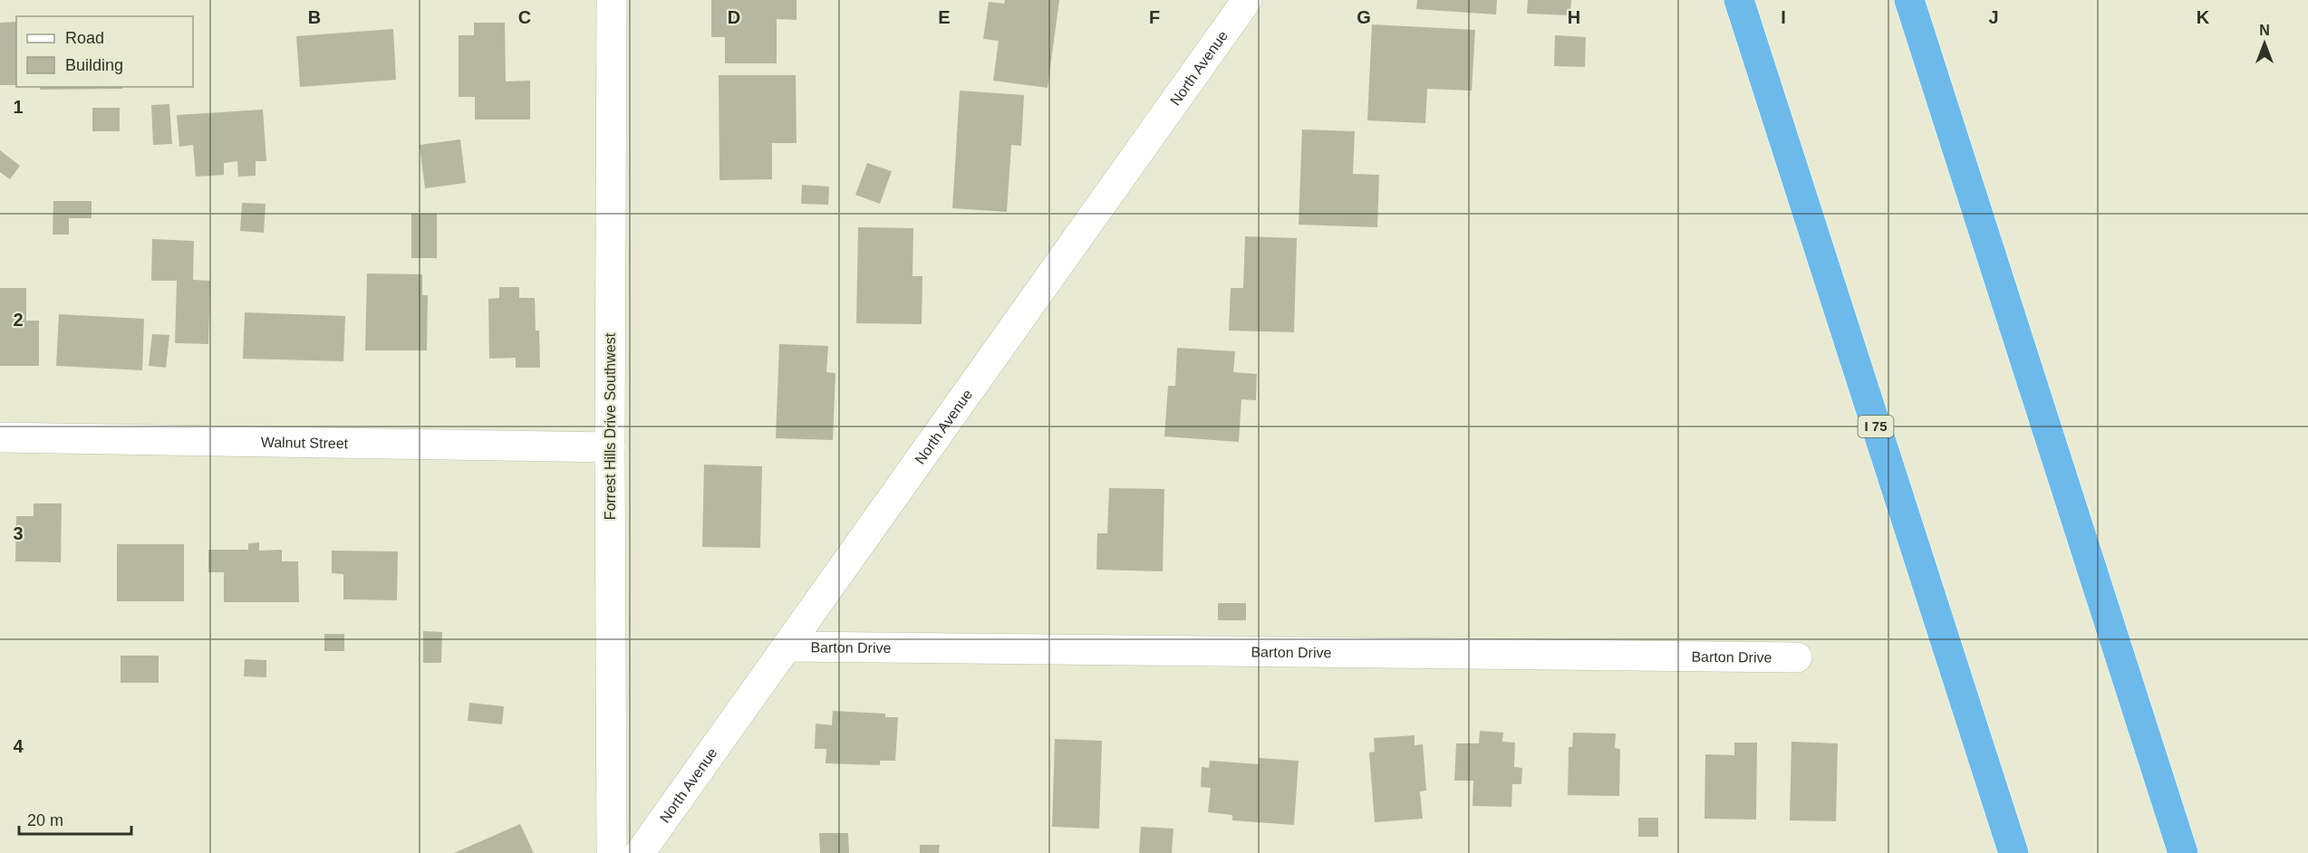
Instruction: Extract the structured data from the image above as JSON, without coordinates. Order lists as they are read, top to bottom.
{
  "streets": {
    "highway": ["I 75"],
    "street": [
      "North Avenue",
      "Forrest Hills Drive Southwest",
      "Walnut Street",
      "Barton Drive"
    ]
  },
  "crossings": [
    ["North Avenue", "Barton Drive"],
    ["Forrest Hills Drive Southwest", "Walnut Street"]
  ],
  "legend": ["Road", "Building"],
  "scale_bar": "20 m",
  "north": "top",
  "grid": {
    "columns": [
      "B",
      "C",
      "D",
      "E",
      "F",
      "G",
      "H",
      "I",
      "J",
      "K"
    ],
    "rows": [
      "1",
      "2",
      "3",
      "4"
    ]
  }
}
